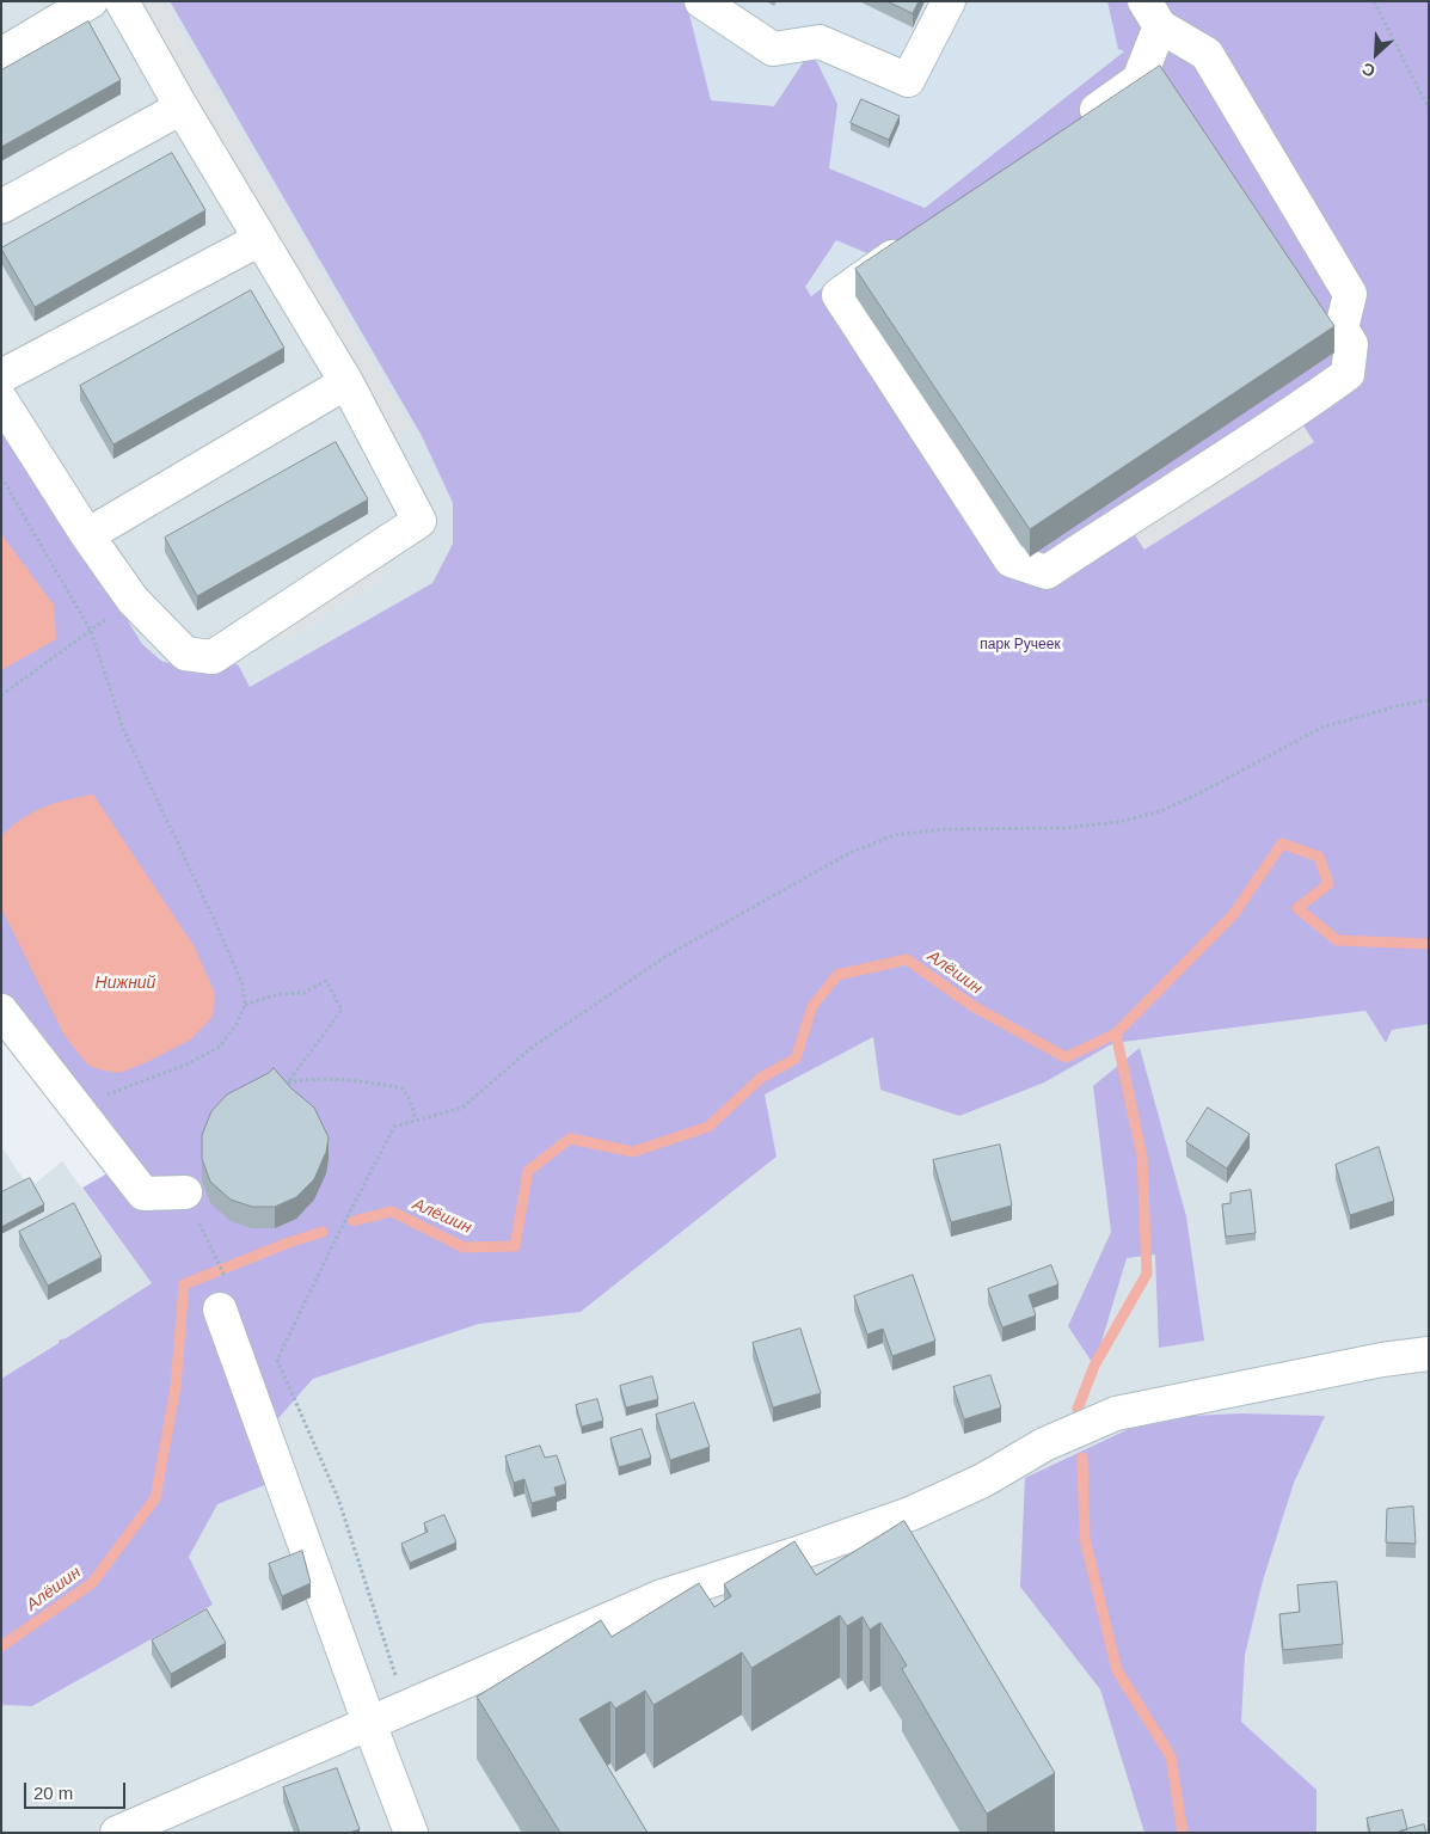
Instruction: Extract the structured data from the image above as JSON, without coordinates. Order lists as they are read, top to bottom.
{
  "water": ["Алёшин", "Нижний"],
  "parks": ["парк Ручеек"],
  "scale_bar": "20 m",
  "north": "bottom left"
}
